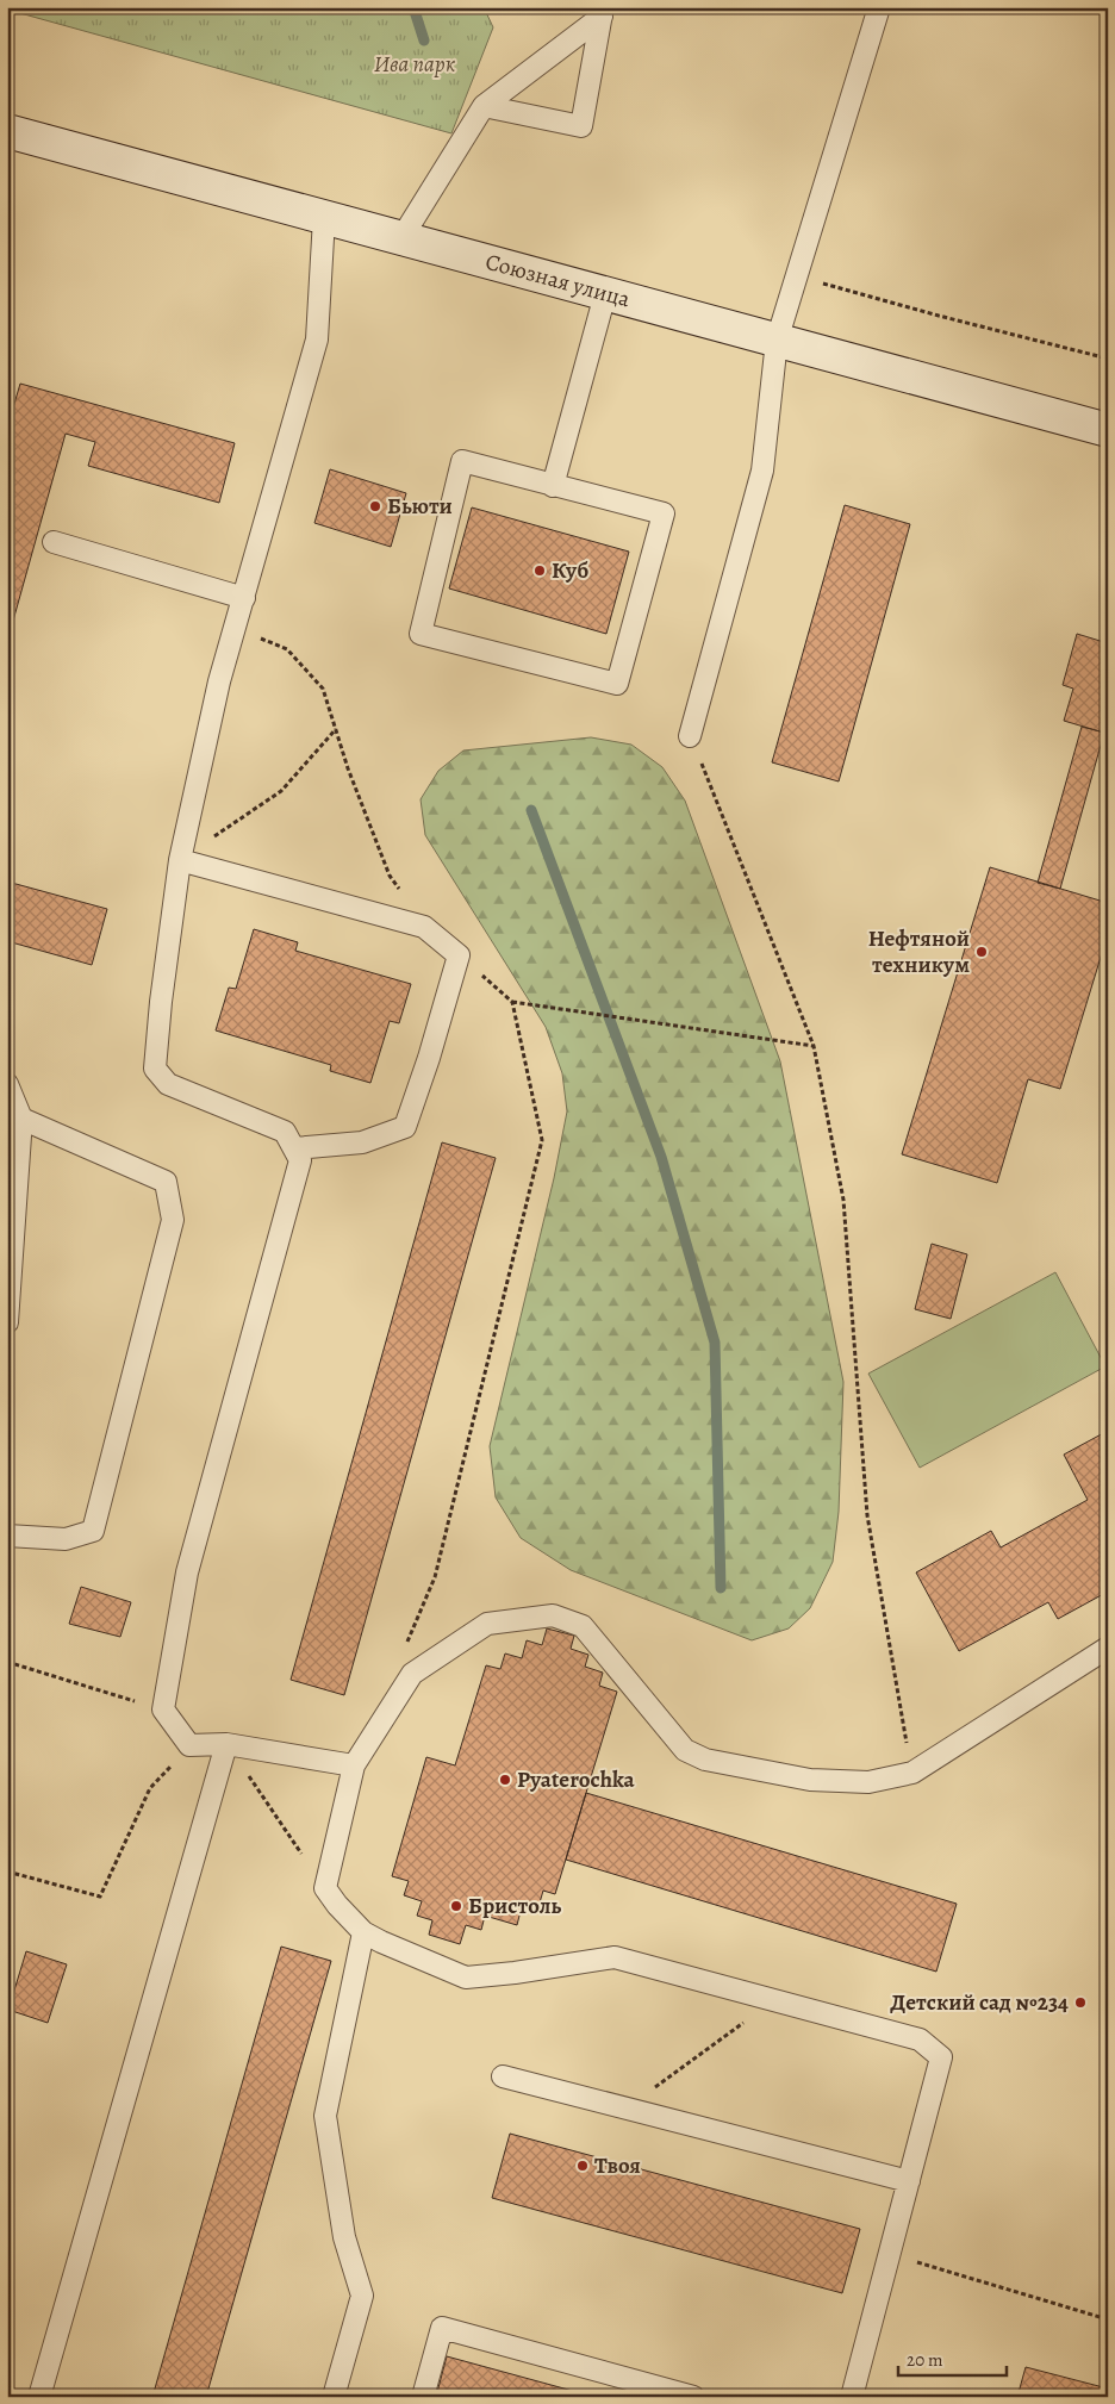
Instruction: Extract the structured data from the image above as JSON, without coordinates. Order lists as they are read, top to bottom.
{
  "streets": {
    "main road": ["Союзная улица"]
  },
  "parks": ["Ива парк"],
  "places": [
    "Бьюти",
    "Куб",
    "Нефтяной техникум",
    "Pyaterochka",
    "Бристоль",
    "Детский сад №234",
    "Твоя"
  ],
  "scale_bar": "20 m"
}
